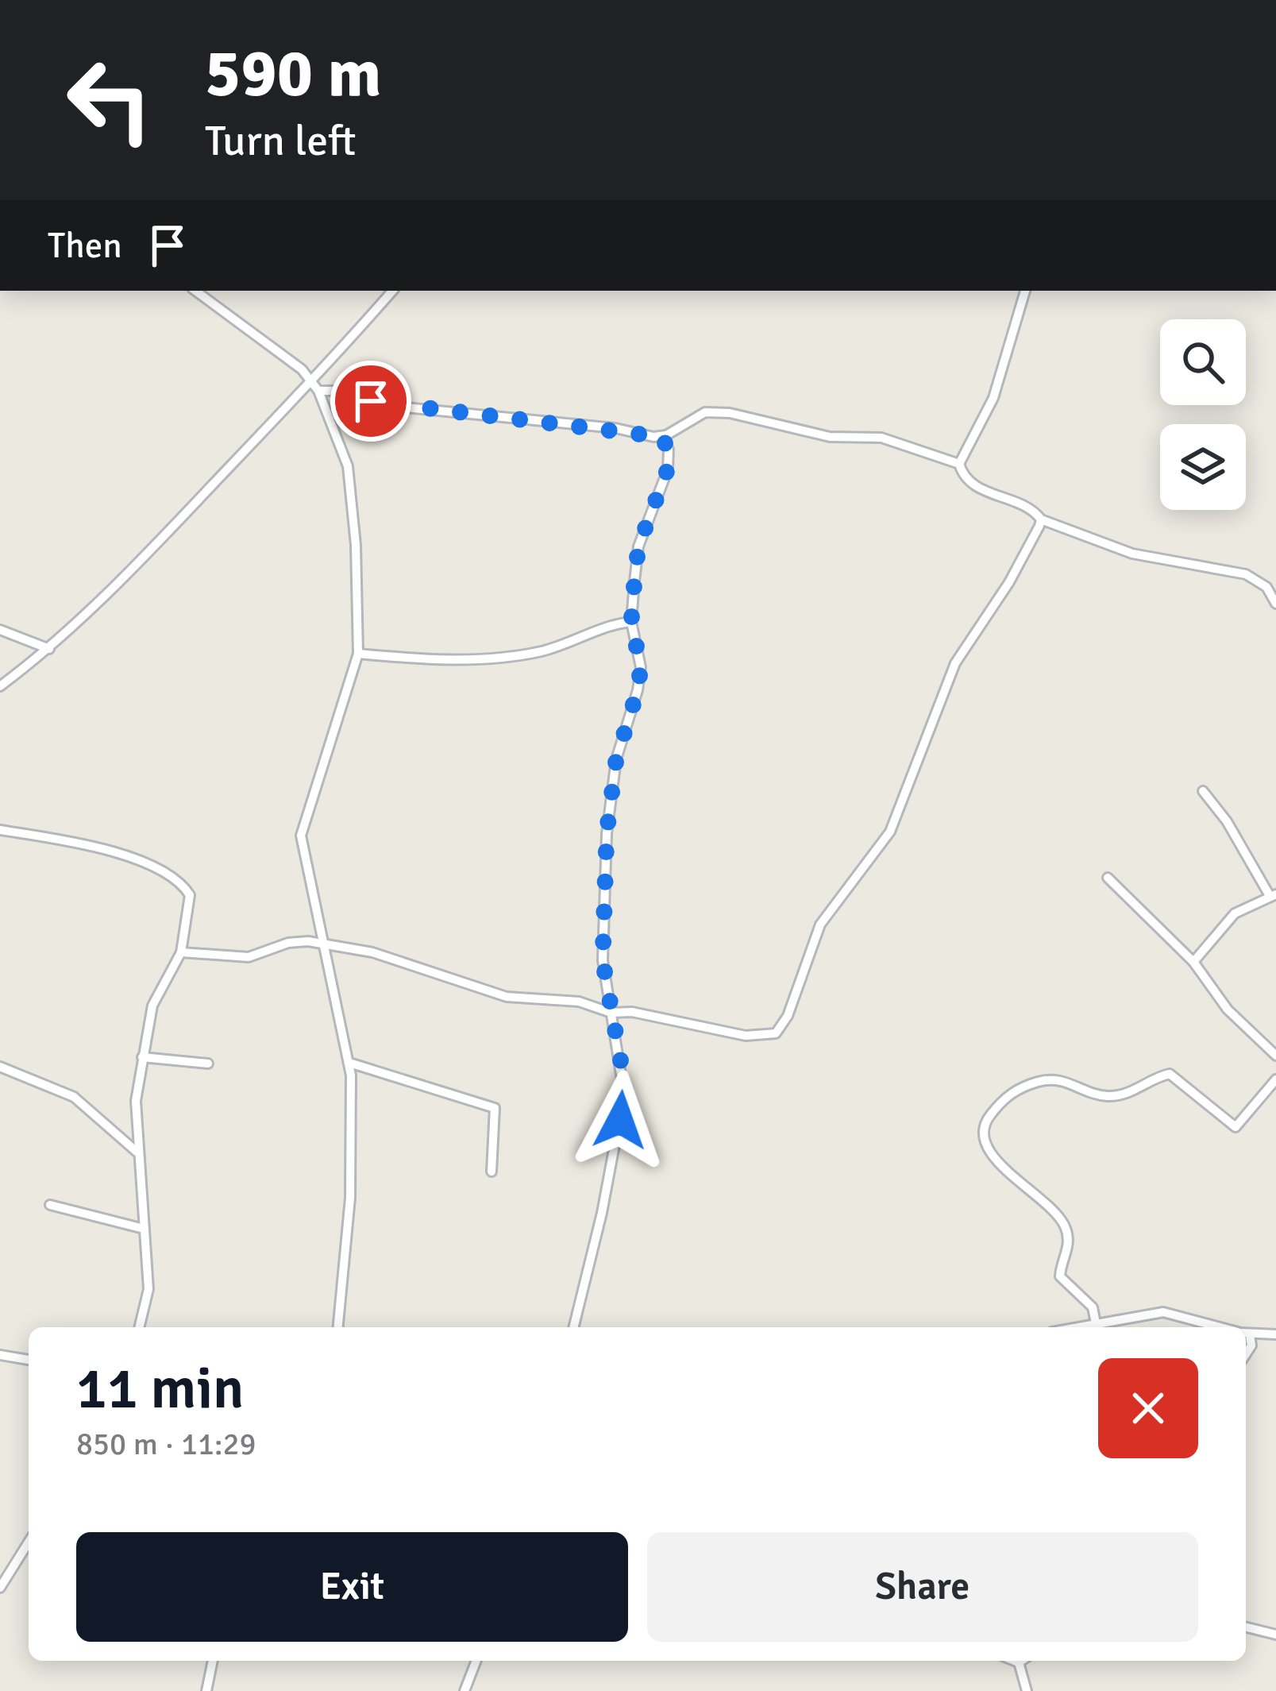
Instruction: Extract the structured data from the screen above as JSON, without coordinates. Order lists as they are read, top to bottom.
{
  "page": {
    "turn": ["590 m", "Turn left"],
    "then": "Then",
    "heading": ["11 min", "850 m · 11:29"],
    "buttons": ["Exit", "Share"]
  }
}
